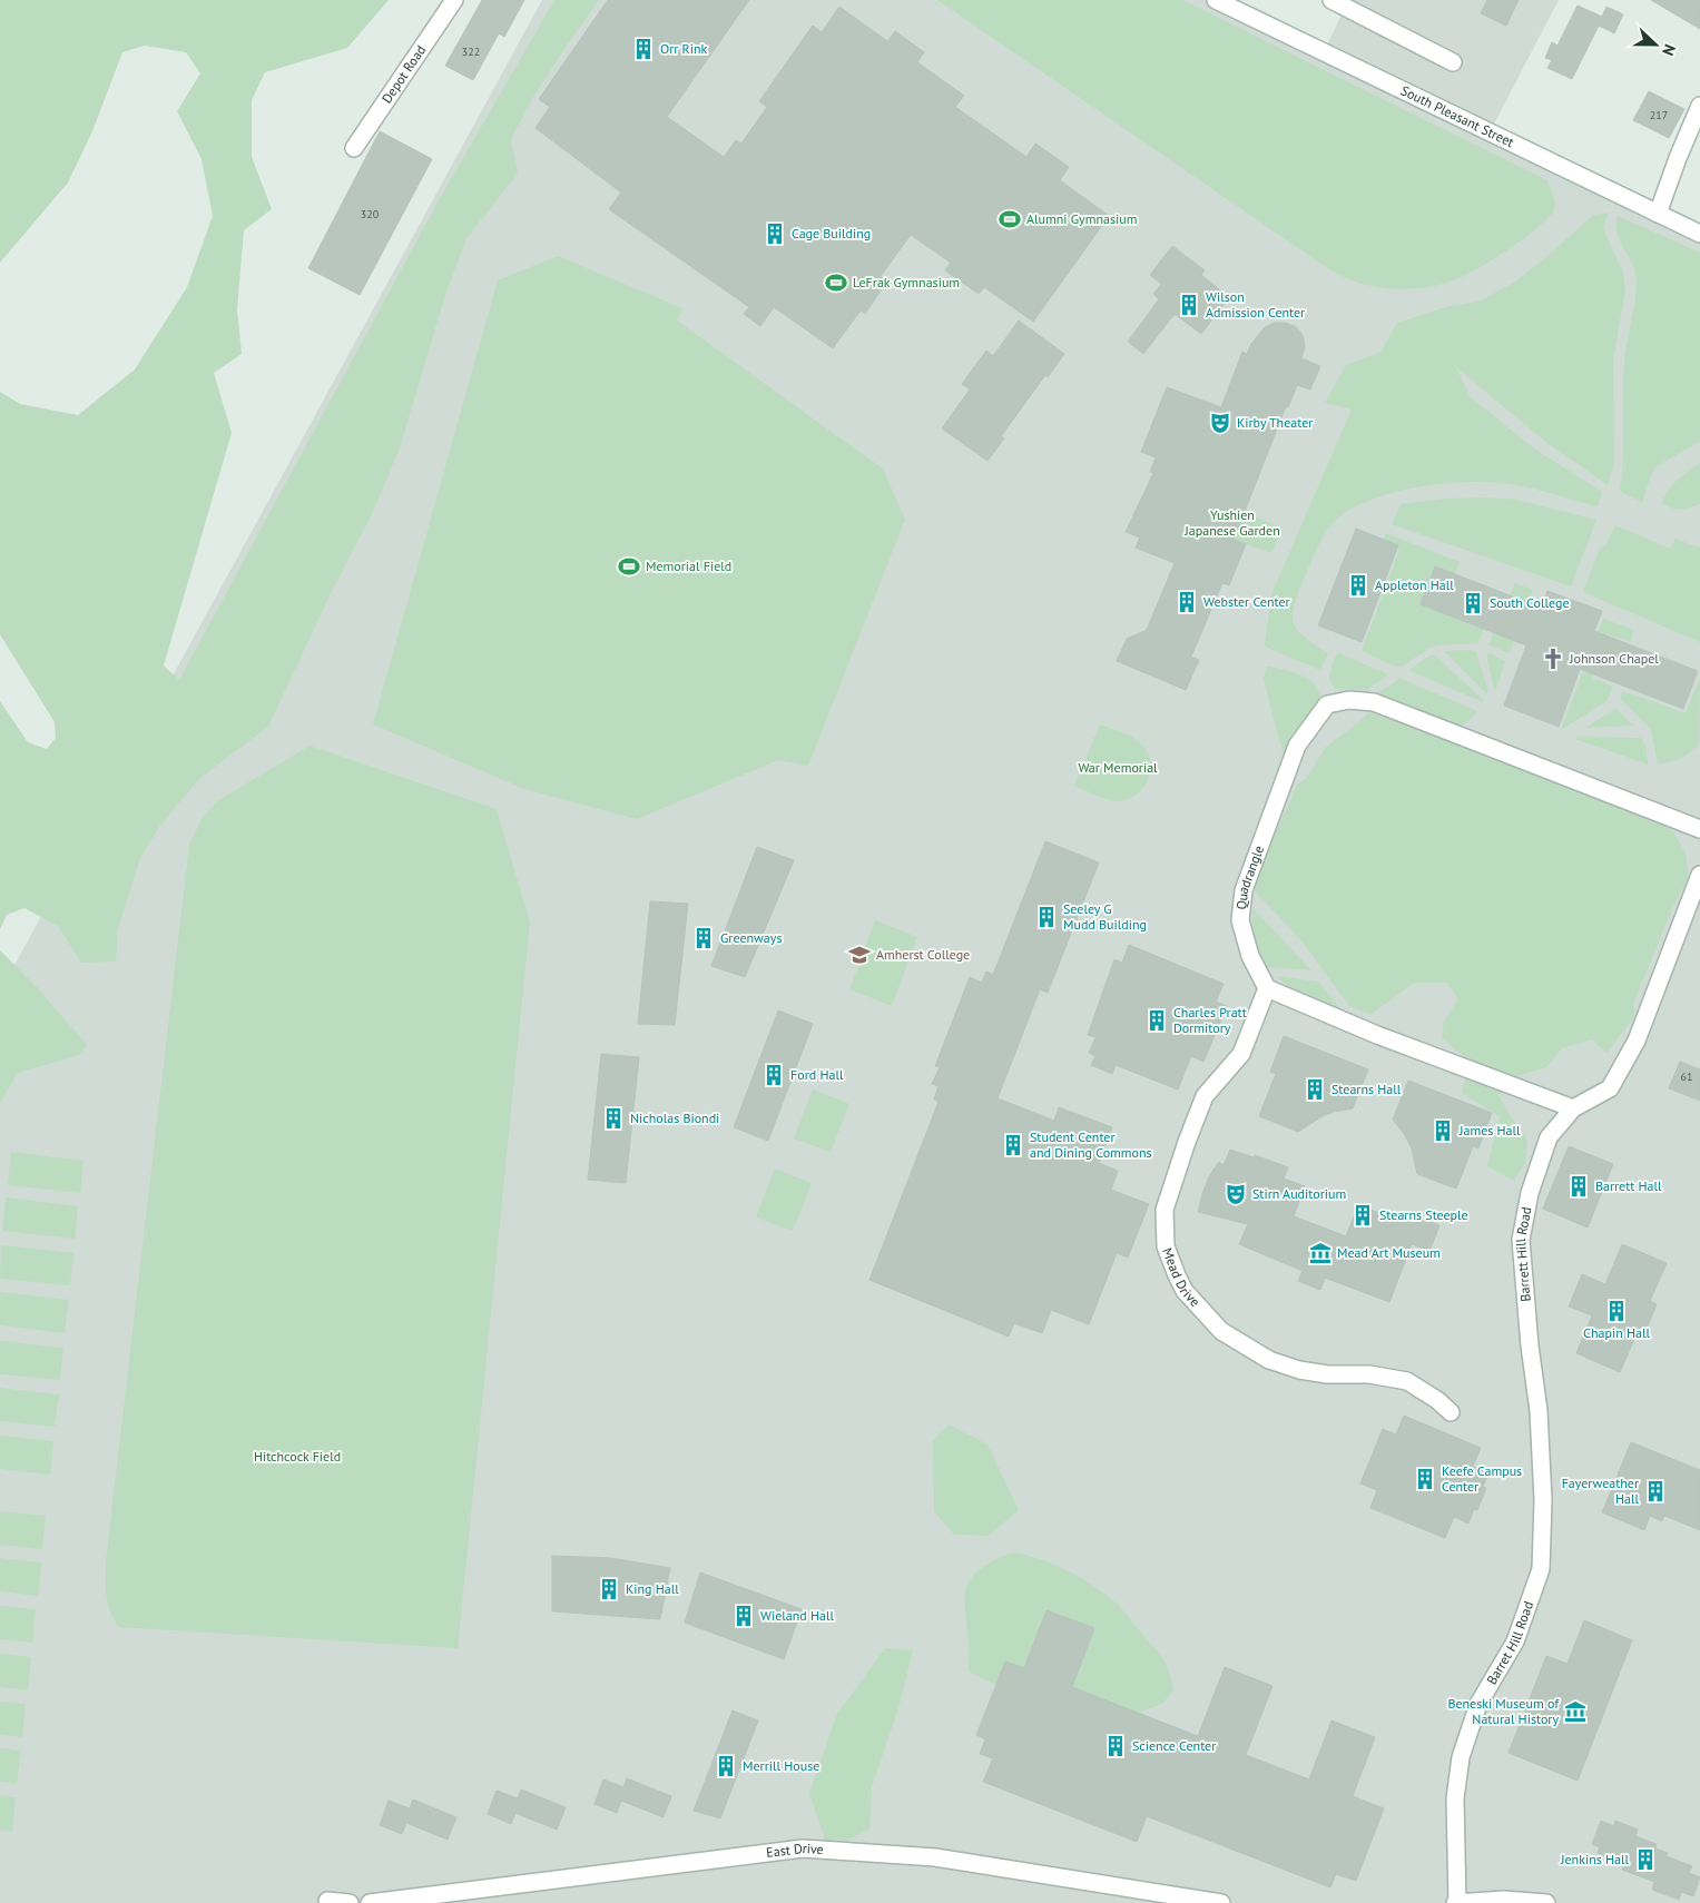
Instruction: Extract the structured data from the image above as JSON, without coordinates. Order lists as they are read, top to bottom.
{
  "streets": {
    "street": [
      "Depot Road",
      "South Pleasant Street",
      "Quadrangle",
      "Barrett Hill Road",
      "Mead Drive",
      "Barret Hill Road",
      "East Drive"
    ]
  },
  "crossings": [
    ["Quadrangle", "Mead Drive"],
    ["Barrett Hill Road", "Barret Hill Road"]
  ],
  "parks": ["Yushien Japanese Garden", "War Memorial", "Hitchcock Field"],
  "places": {
    "building": [
      "Orr Rink",
      "Cage Building",
      "Wilson Admission Center",
      "Appleton Hall",
      "Webster Center",
      "South College",
      "Seeley G Mudd Building",
      "Greenways",
      "Charles Pratt Dormitory",
      "Ford Hall",
      "Stearns Hall",
      "Nicholas Biondi",
      "James Hall",
      "Student Center and Dining Commons",
      "Barrett Hall",
      "Stearns Steeple",
      "Chapin Hall",
      "Keefe Campus Center",
      "Fayerweather Hall",
      "King Hall",
      "Wieland Hall",
      "Science Center",
      "Merrill House",
      "Jenkins Hall"
    ],
    "sports": ["Alumni Gymnasium", "LeFrak Gymnasium", "Memorial Field"],
    "theatre": ["Kirby Theater", "Stirn Auditorium"],
    "church": ["Johnson Chapel"],
    "school or university": ["Amherst College"],
    "museum": ["Mead Art Museum", "Beneski Museum of Natural History"]
  },
  "house_numbers": [
    "322",
    "217",
    "320",
    "61"
  ],
  "north": "right"
}
